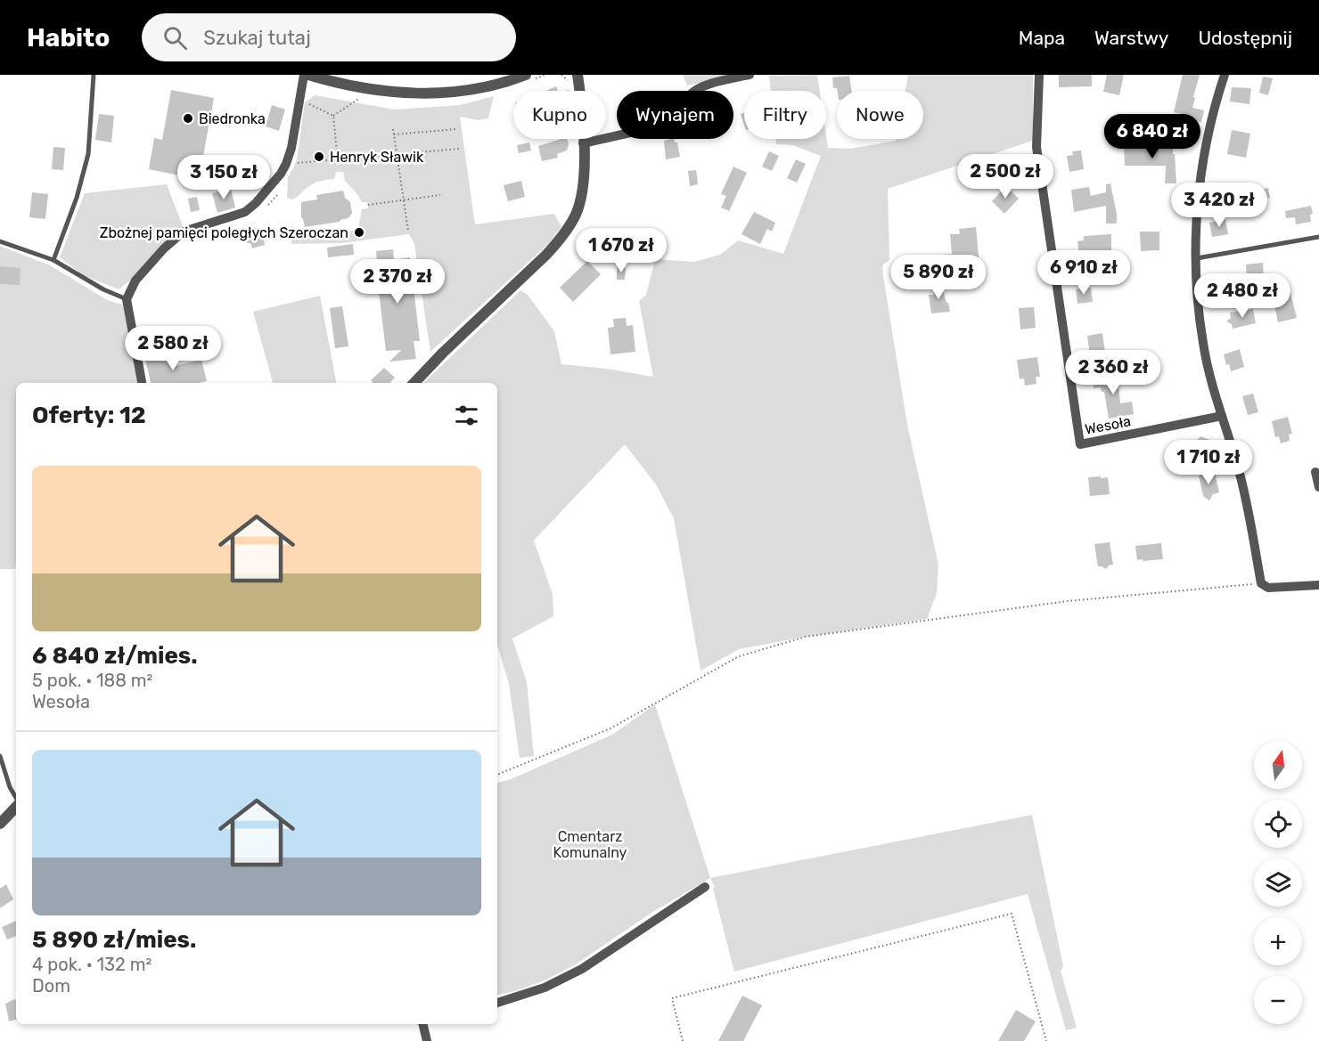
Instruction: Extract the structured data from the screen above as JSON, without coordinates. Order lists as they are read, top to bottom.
{
  "streets": {
    "street": ["Wesoła"]
  },
  "parks": ["Cmentarz Komunalny"],
  "places": ["Biedronka", "Henryk Sławik", "Zbożnej pamięci poległych Szeroczan"],
  "north": "top",
  "page": {
    "header": "Habito",
    "search": "Szukaj tutaj",
    "nav": ["Mapa", "Warstwy", "Udostępnij"],
    "chip": [
      "Kupno",
      "Wynajem",
      "Filtry",
      "Nowe"
    ],
    "price": [
      "6 840 zł",
      "2 500 zł",
      "3 150 zł",
      "3 420 zł",
      "1 670 zł",
      "6 910 zł",
      "5 890 zł",
      "2 370 zł",
      "2 480 zł",
      "2 580 zł",
      "2 360 zł",
      "1 710 zł"
    ],
    "heading": "Oferty: 12",
    "list": [
      {
        "name": "6 840 zł/mies.",
        "note": "5 pok. · 188 m² · Wesoła"
      },
      {
        "name": "5 890 zł/mies.",
        "note": "4 pok. · 132 m² · Dom"
      }
    ],
    "map_buttons": ["+", "−"]
  }
}
